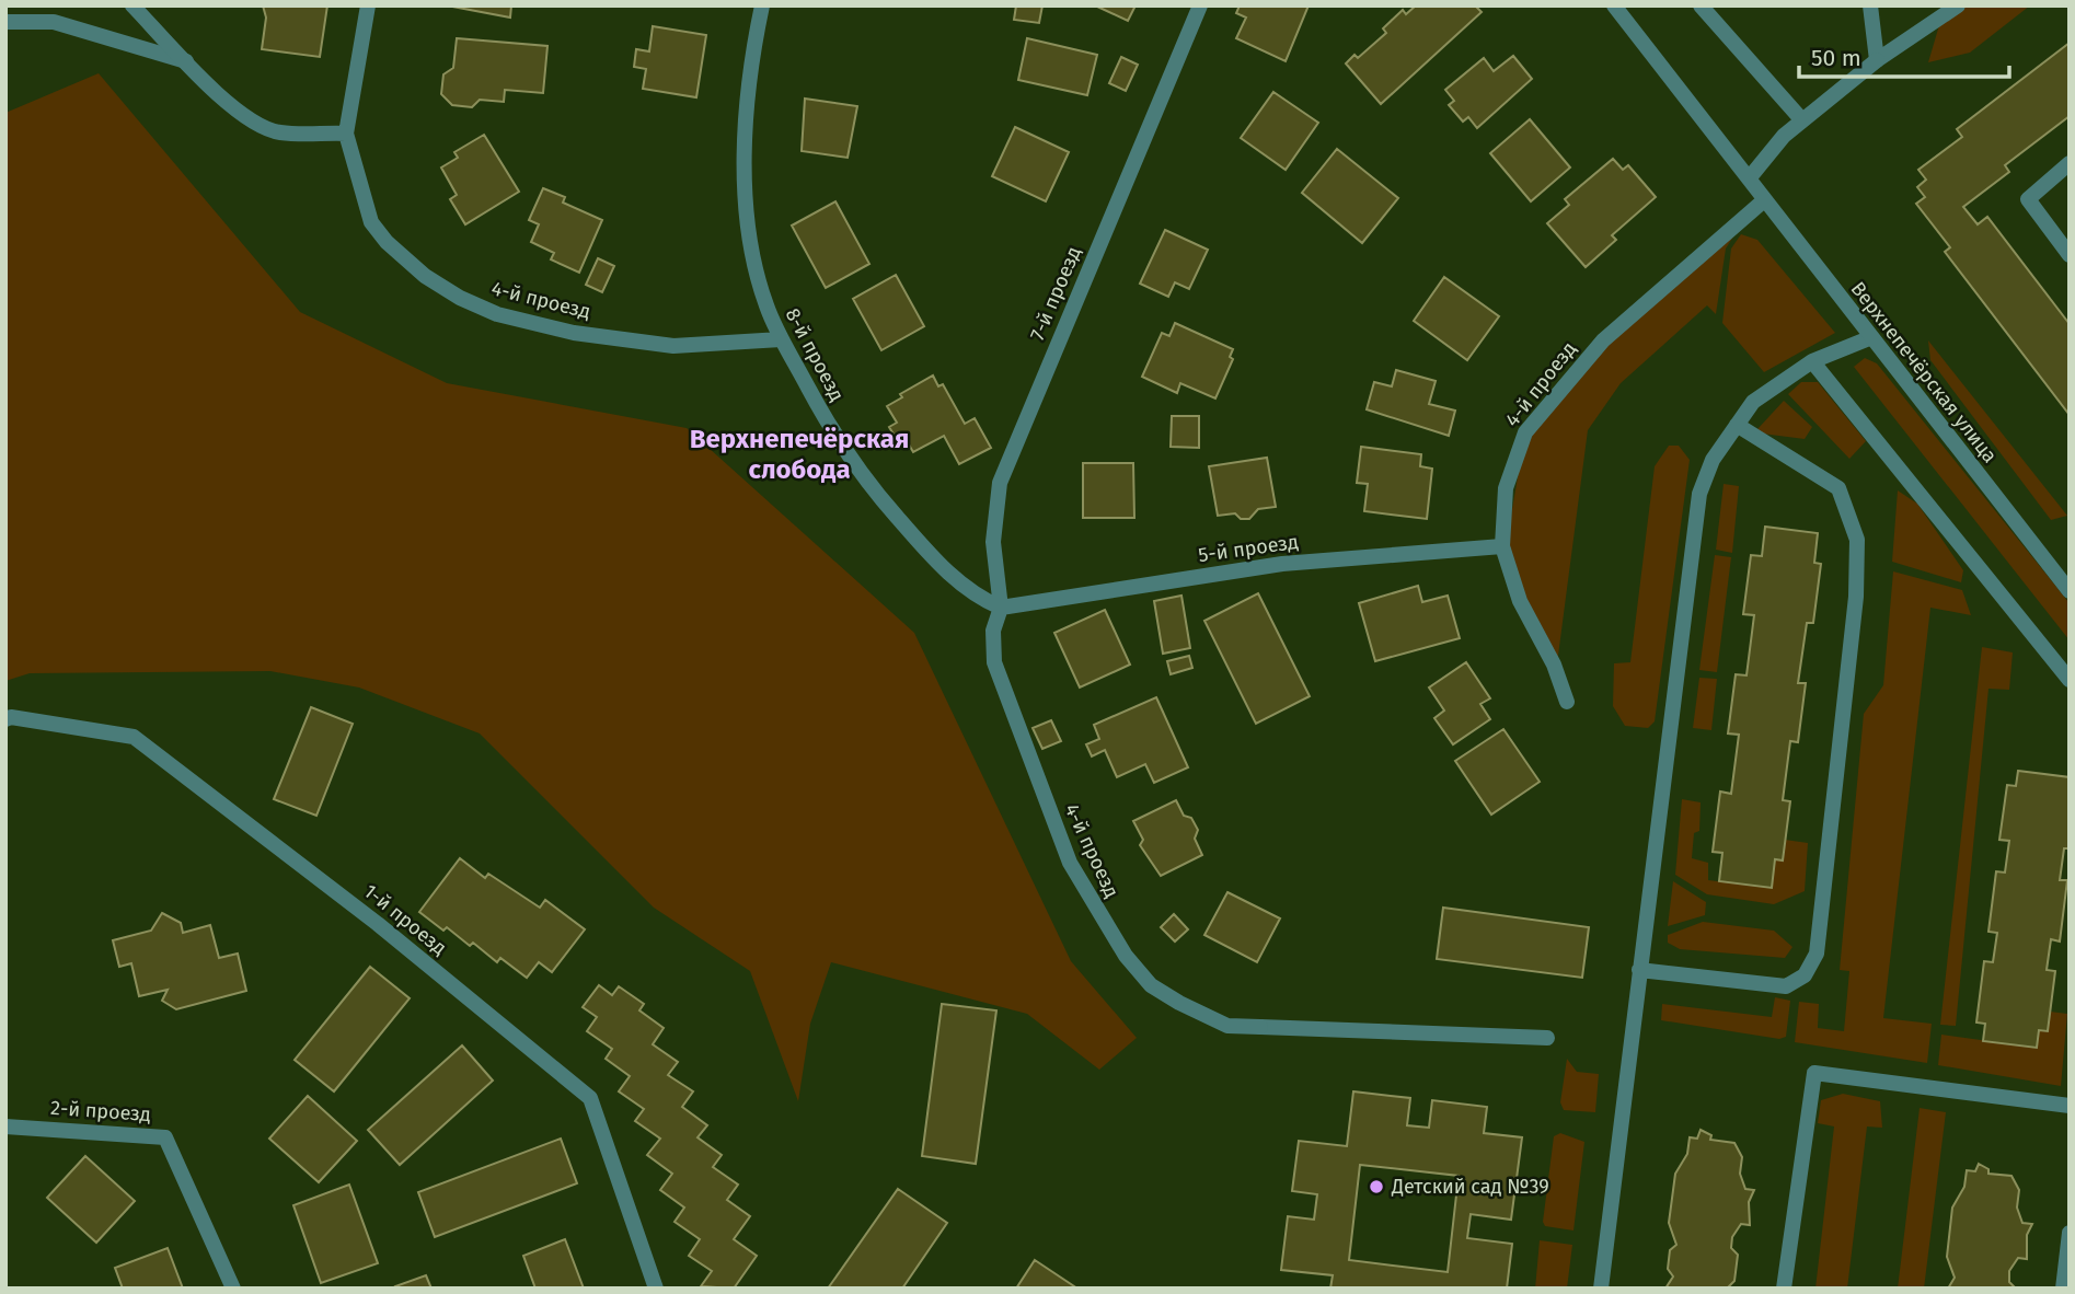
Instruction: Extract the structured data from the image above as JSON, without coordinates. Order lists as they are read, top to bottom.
{
  "streets": {
    "street": [
      "7-й проезд",
      "4-й проезд",
      "8-й проезд",
      "Верхнепечёрская улица",
      "5-й проезд",
      "1-й проезд",
      "2-й проезд"
    ]
  },
  "crossings": [
    ["7-й проезд", "4-й проезд"],
    ["7-й проезд", "8-й проезд"],
    ["7-й проезд", "5-й проезд"],
    ["4-й проезд", "8-й проезд"],
    ["4-й проезд", "Верхнепечёрская улица"],
    ["4-й проезд", "5-й проезд"],
    ["8-й проезд", "5-й проезд"]
  ],
  "districts": ["Верхнепечёрская слобода"],
  "places": ["Детский сад №39"],
  "scale_bar": "50 m"
}
